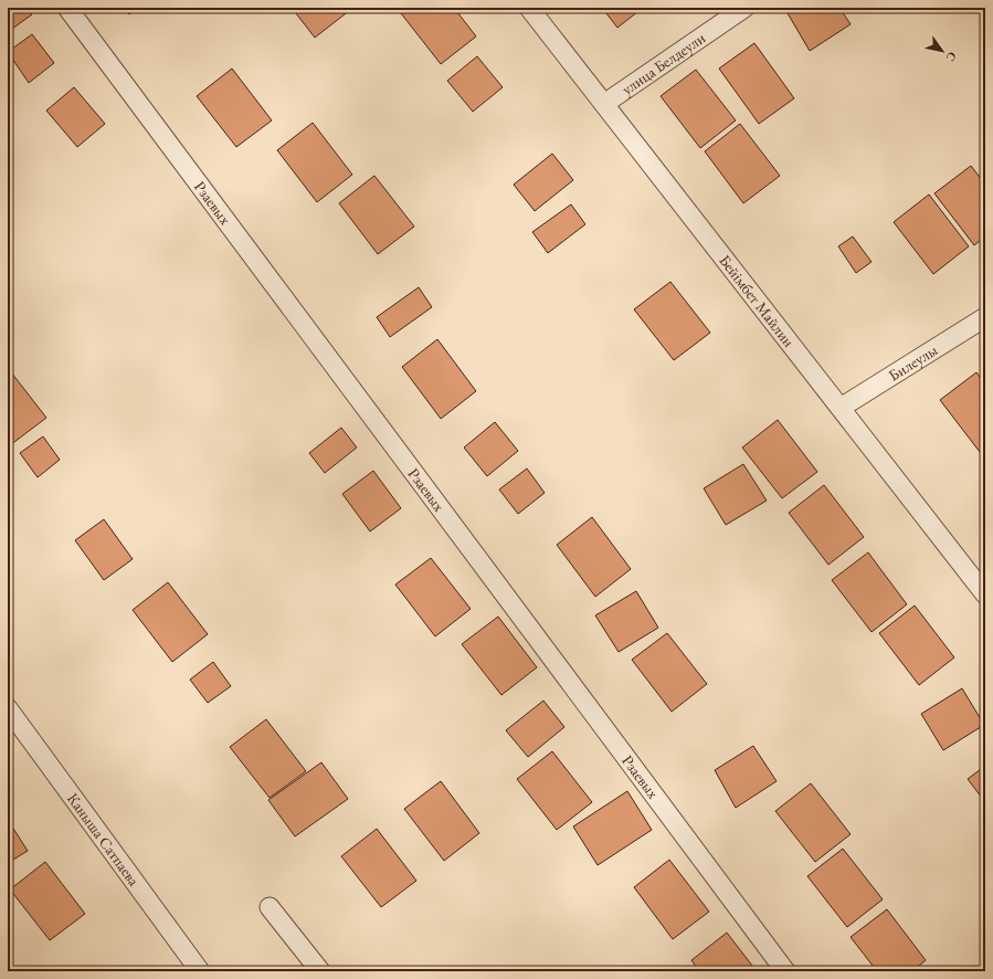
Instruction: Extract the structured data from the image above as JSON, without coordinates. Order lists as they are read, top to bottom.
{
  "streets": {
    "street": [
      "улица Белдеули",
      "Рзаевых",
      "Бейімбет Майлин",
      "Билеулы",
      "Каныша Сатпаева"
    ]
  },
  "crossings": [
    ["улица Белдеули", "Бейімбет Майлин"],
    ["Бейімбет Майлин", "Билеулы"]
  ],
  "north": "bottom right"
}
